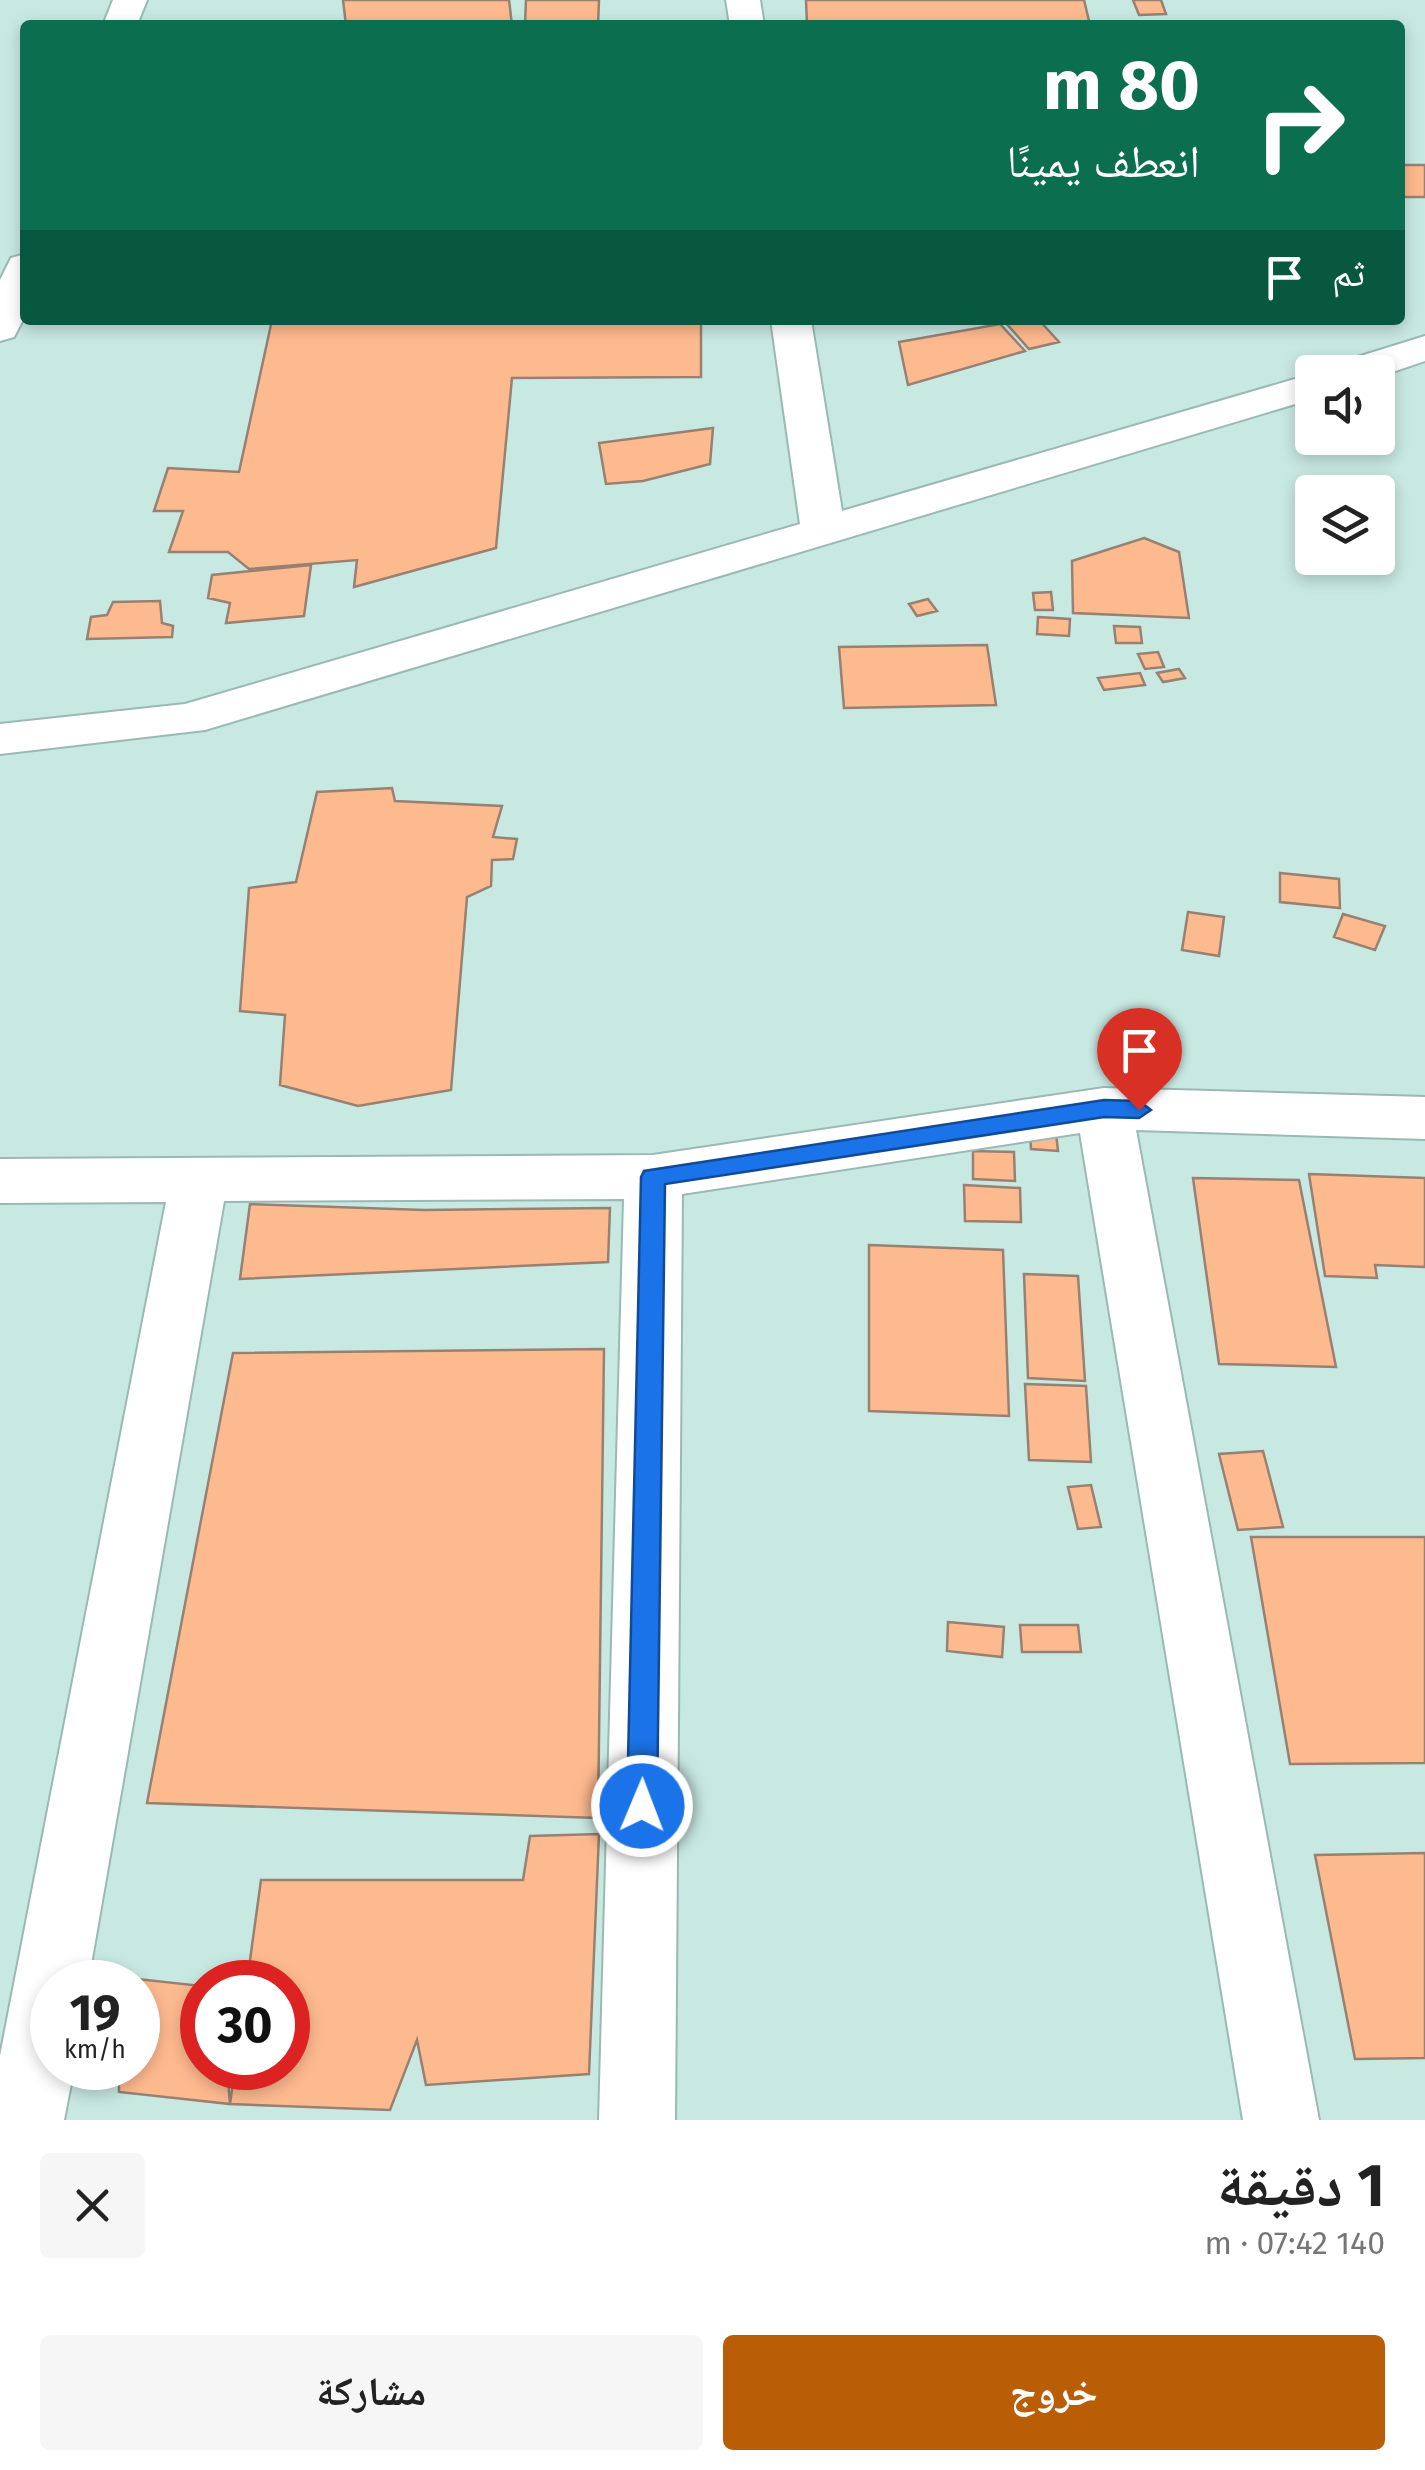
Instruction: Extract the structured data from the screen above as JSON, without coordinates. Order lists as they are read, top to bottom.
{
  "page": {
    "turn": ["80 m", "انعطف يمينًا"],
    "then": "ثم",
    "speed": "19 km/h",
    "limit": "30",
    "heading": ["1 دقيقة", "140 m · 07:42"],
    "buttons": ["خروج", "مشاركة"]
  }
}
